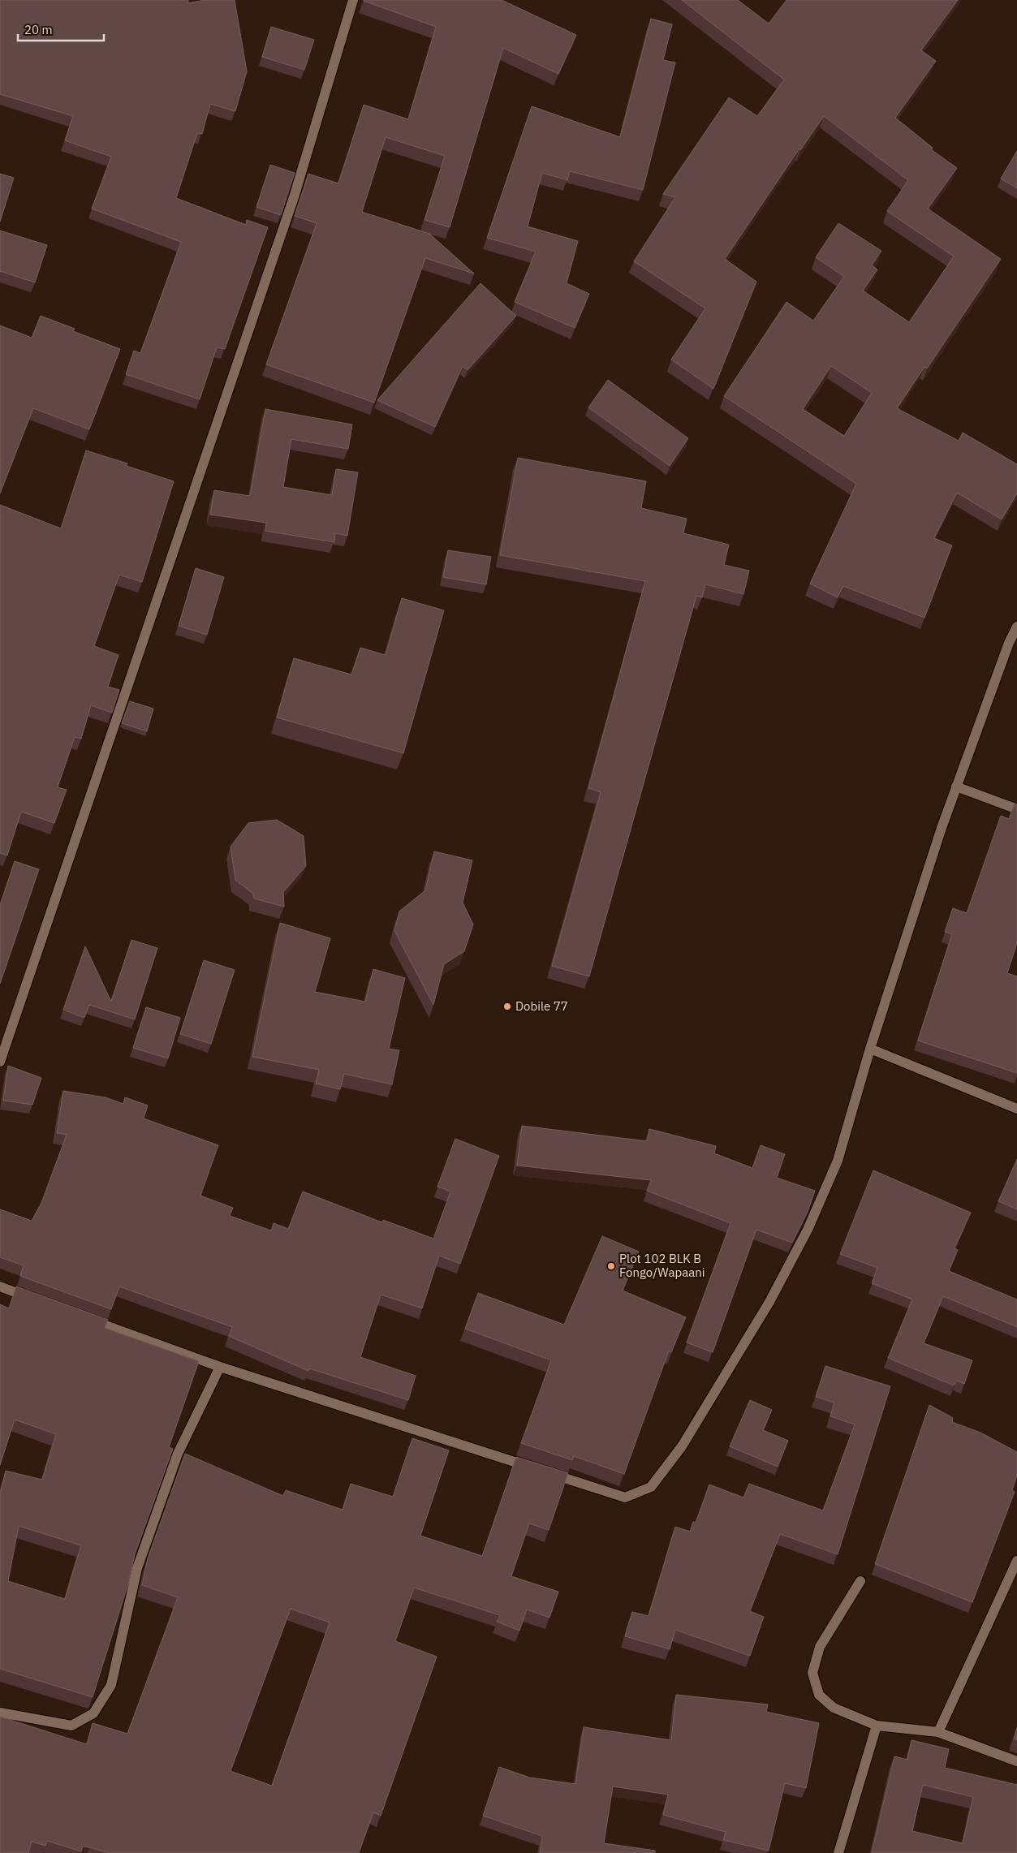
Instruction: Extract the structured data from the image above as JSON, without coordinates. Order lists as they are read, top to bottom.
{
  "places": ["Dobile 77", "Plot 102 BLK B Fongo/Wapaani"],
  "scale_bar": "20 m"
}
